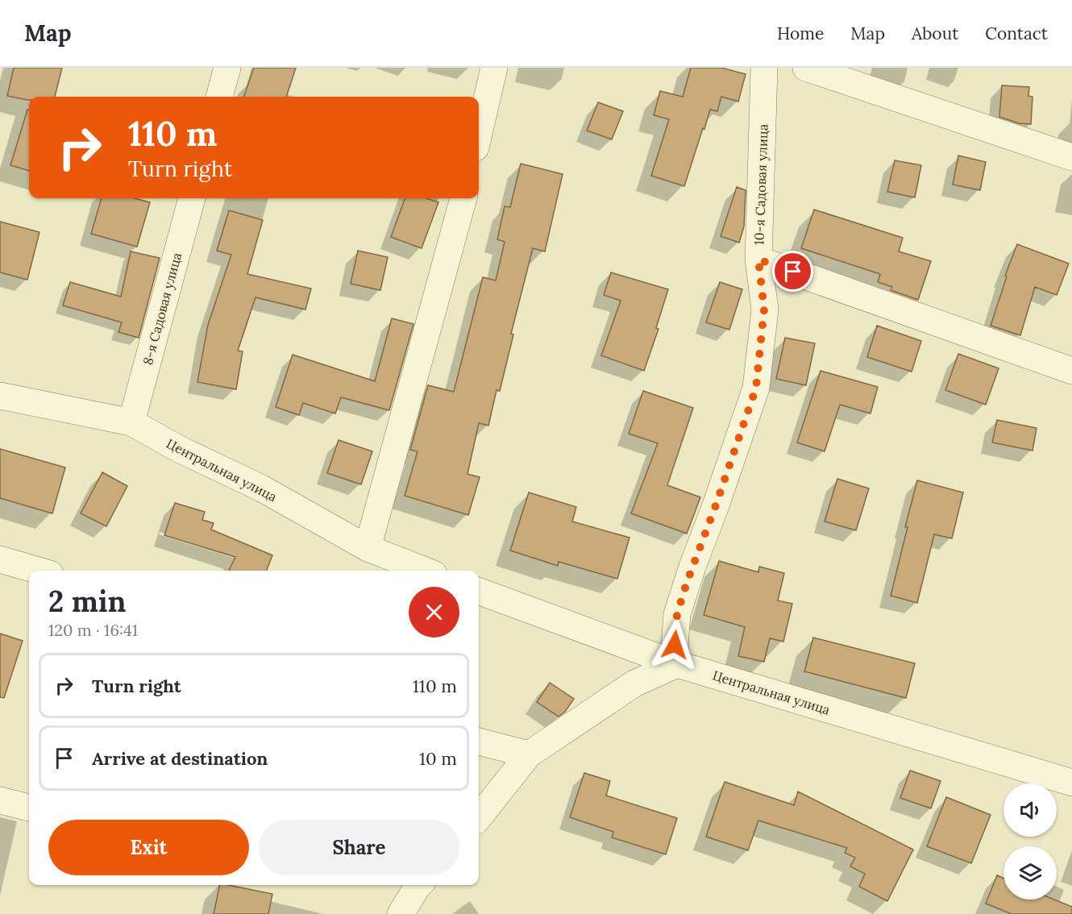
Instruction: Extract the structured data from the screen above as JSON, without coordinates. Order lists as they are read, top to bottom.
{
  "streets": {
    "street": ["10-я Садовая улица", "8-я Садовая улица", "Центральная улица"]
  },
  "crossings": [
    ["10-я Садовая улица", "Центральная улица"],
    ["8-я Садовая улица", "Центральная улица"]
  ],
  "page": {
    "header": "Map",
    "nav": [
      "Home",
      "Map",
      "About",
      "Contact"
    ],
    "turn": ["110 m", "Turn right"],
    "heading": ["2 min", "120 m · 16:41"],
    "list": [
      {
        "name": "Turn right",
        "value": "110 m"
      },
      {
        "name": "Arrive at destination",
        "value": "10 m"
      }
    ],
    "buttons": ["Exit", "Share"]
  }
}
